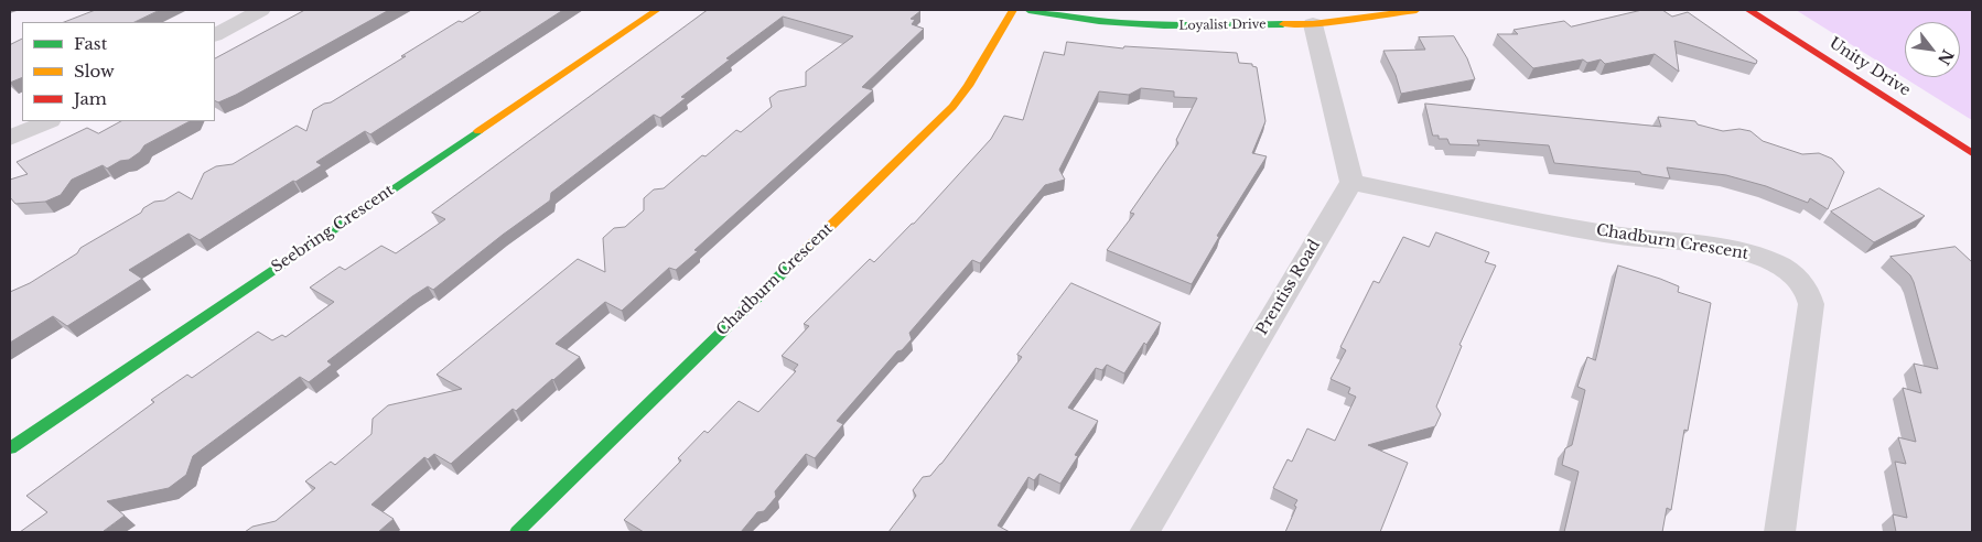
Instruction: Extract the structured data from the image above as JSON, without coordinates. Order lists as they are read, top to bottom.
{
  "streets": {
    "street": [
      "Loyalist Drive",
      "Unity Drive",
      "Seebring Crescent",
      "Chadburn Crescent",
      "Prentiss Road"
    ]
  },
  "crossings": [
    ["Chadburn Crescent", "Prentiss Road"]
  ],
  "legend": ["Fast", "Slow", "Jam"],
  "north": "bottom right"
}
